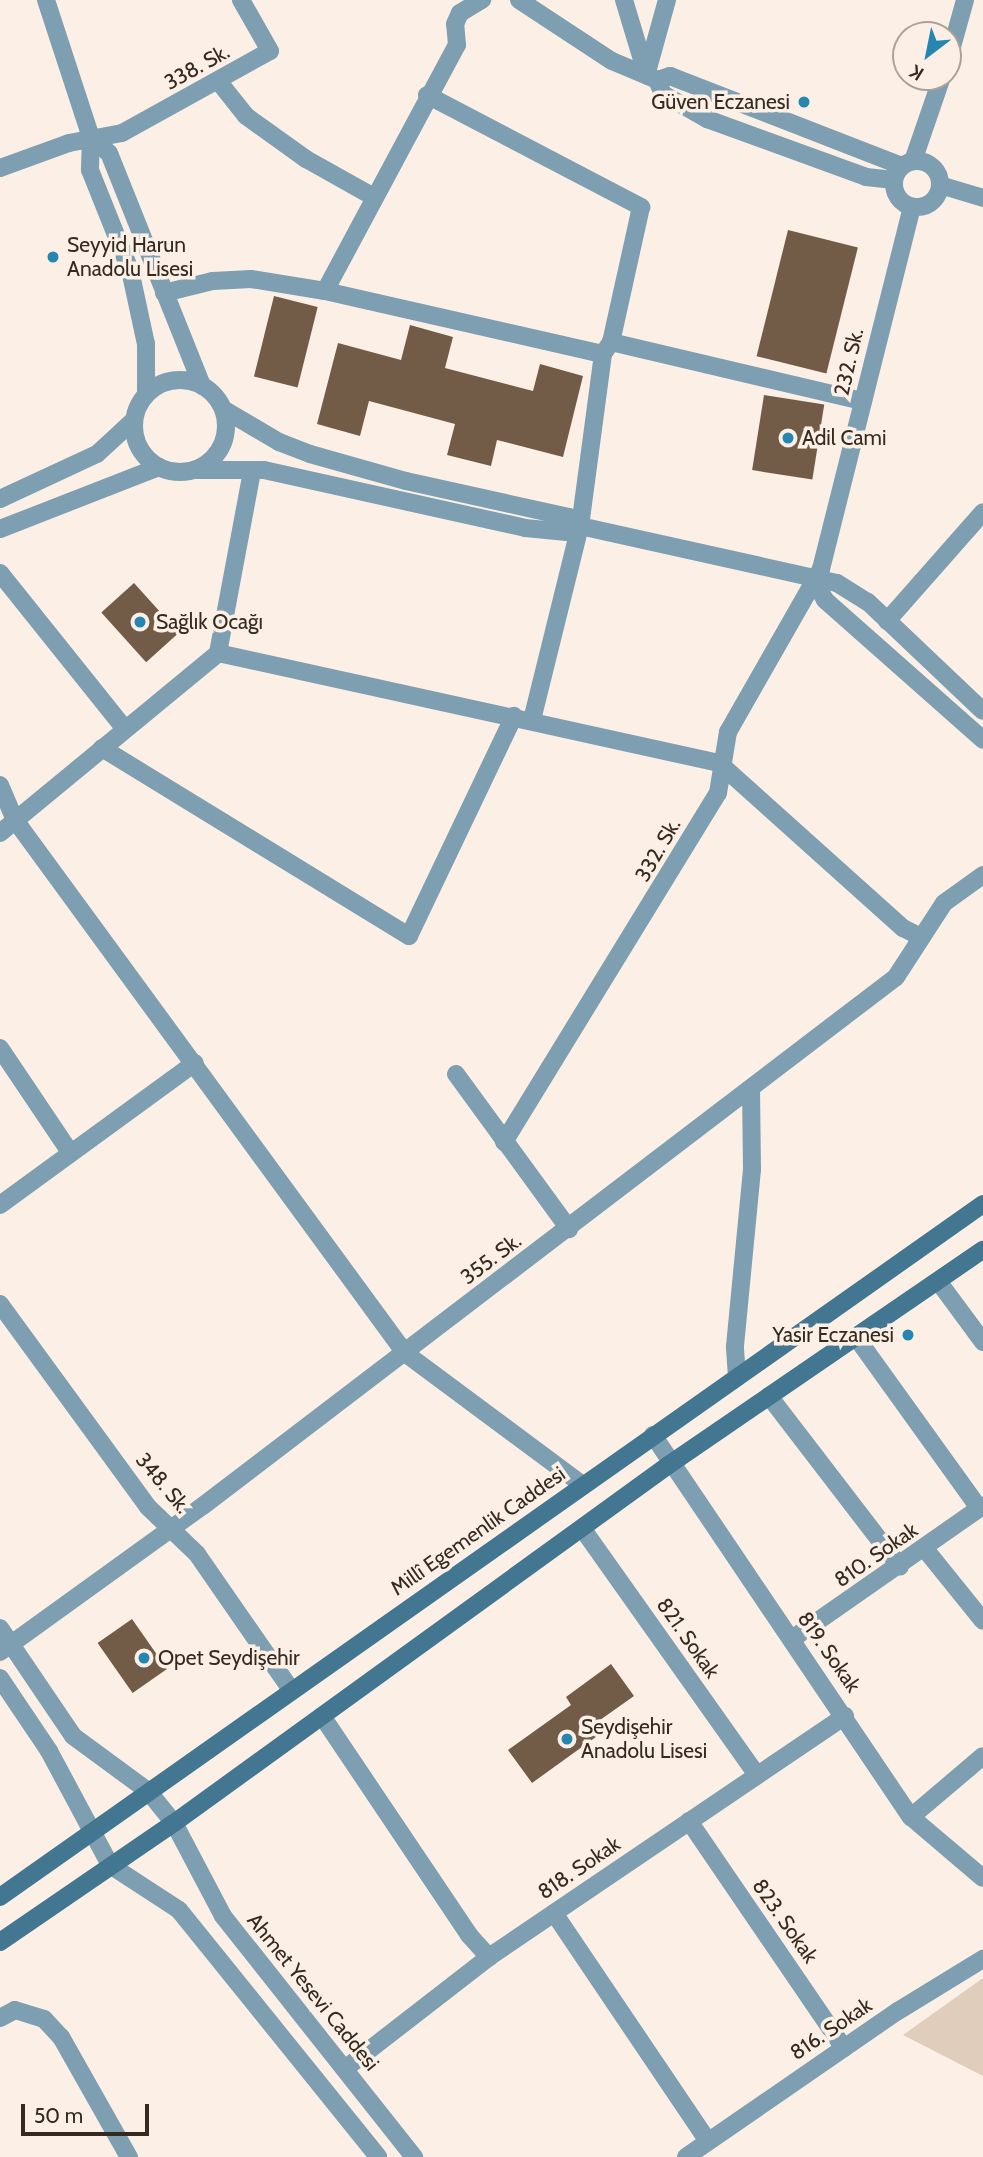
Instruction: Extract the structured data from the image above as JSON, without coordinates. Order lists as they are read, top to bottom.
{
  "streets": {
    "main road": ["Millî Egemenlik Caddesi"],
    "street": [
      "338. Sk.",
      "232. Sk.",
      "332. Sk.",
      "355. Sk.",
      "348. Sk.",
      "810. Sokak",
      "821. Sokak",
      "819. Sokak",
      "818. Sokak",
      "823. Sokak",
      "Ahmet Yesevi Caddesi",
      "816. Sokak"
    ]
  },
  "crossings": [
    ["232. Sk.", "332. Sk."],
    ["355. Sk.", "348. Sk."],
    ["355. Sk.", "Ahmet Yesevi Caddesi"],
    ["348. Sk.", "Millî Egemenlik Caddesi"],
    ["Millî Egemenlik Caddesi", "819. Sokak"],
    ["Millî Egemenlik Caddesi", "Ahmet Yesevi Caddesi"],
    ["810. Sokak", "819. Sokak"],
    ["821. Sokak", "818. Sokak"],
    ["819. Sokak", "818. Sokak"],
    ["818. Sokak", "823. Sokak"],
    ["818. Sokak", "Ahmet Yesevi Caddesi"],
    ["823. Sokak", "816. Sokak"]
  ],
  "places": [
    "Güven Eczanesi",
    "Seyyid Harun Anadolu Lisesi",
    "Adil Cami",
    "Sağlık Ocağı",
    "Yasir Eczanesi",
    "Opet Seydişehir",
    "Seydişehir Anadolu Lisesi"
  ],
  "scale_bar": "50 m",
  "north": "bottom left"
}
